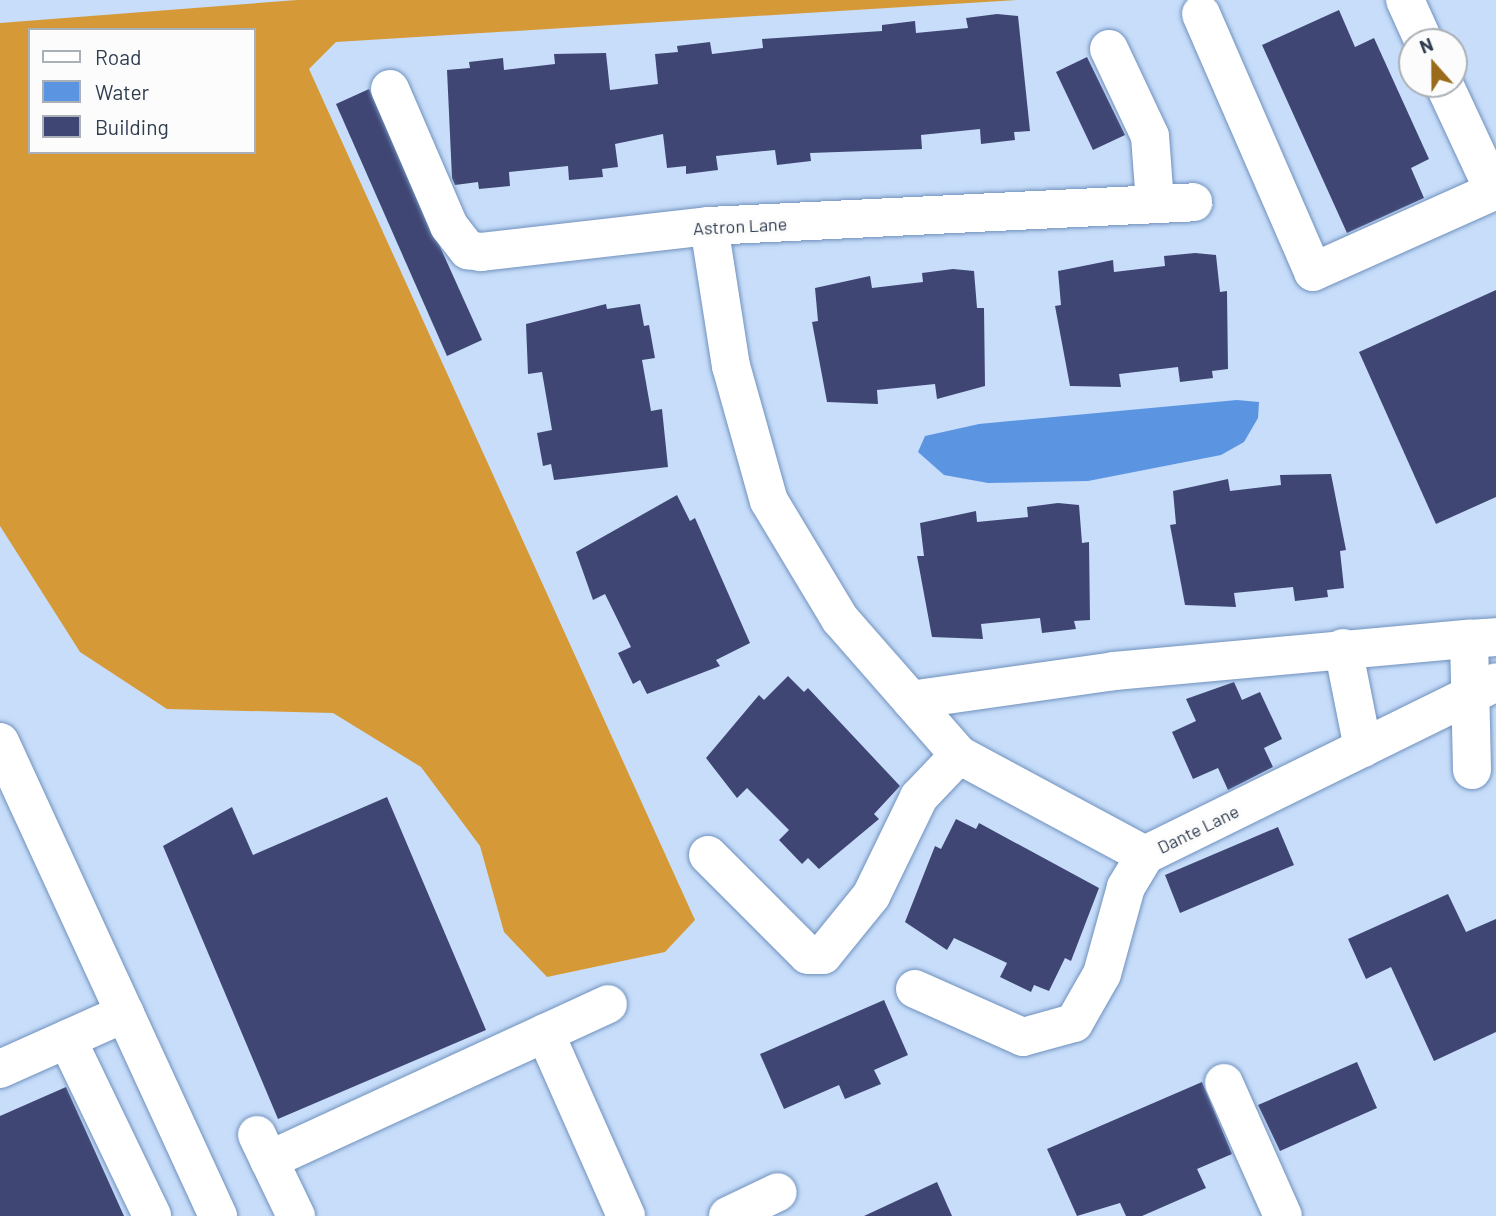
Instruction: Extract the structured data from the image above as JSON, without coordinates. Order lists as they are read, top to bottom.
{
  "streets": {
    "lane": ["Astron Lane", "Dante Lane"]
  },
  "legend": ["Road", "Water", "Building"],
  "north": "top"
}
